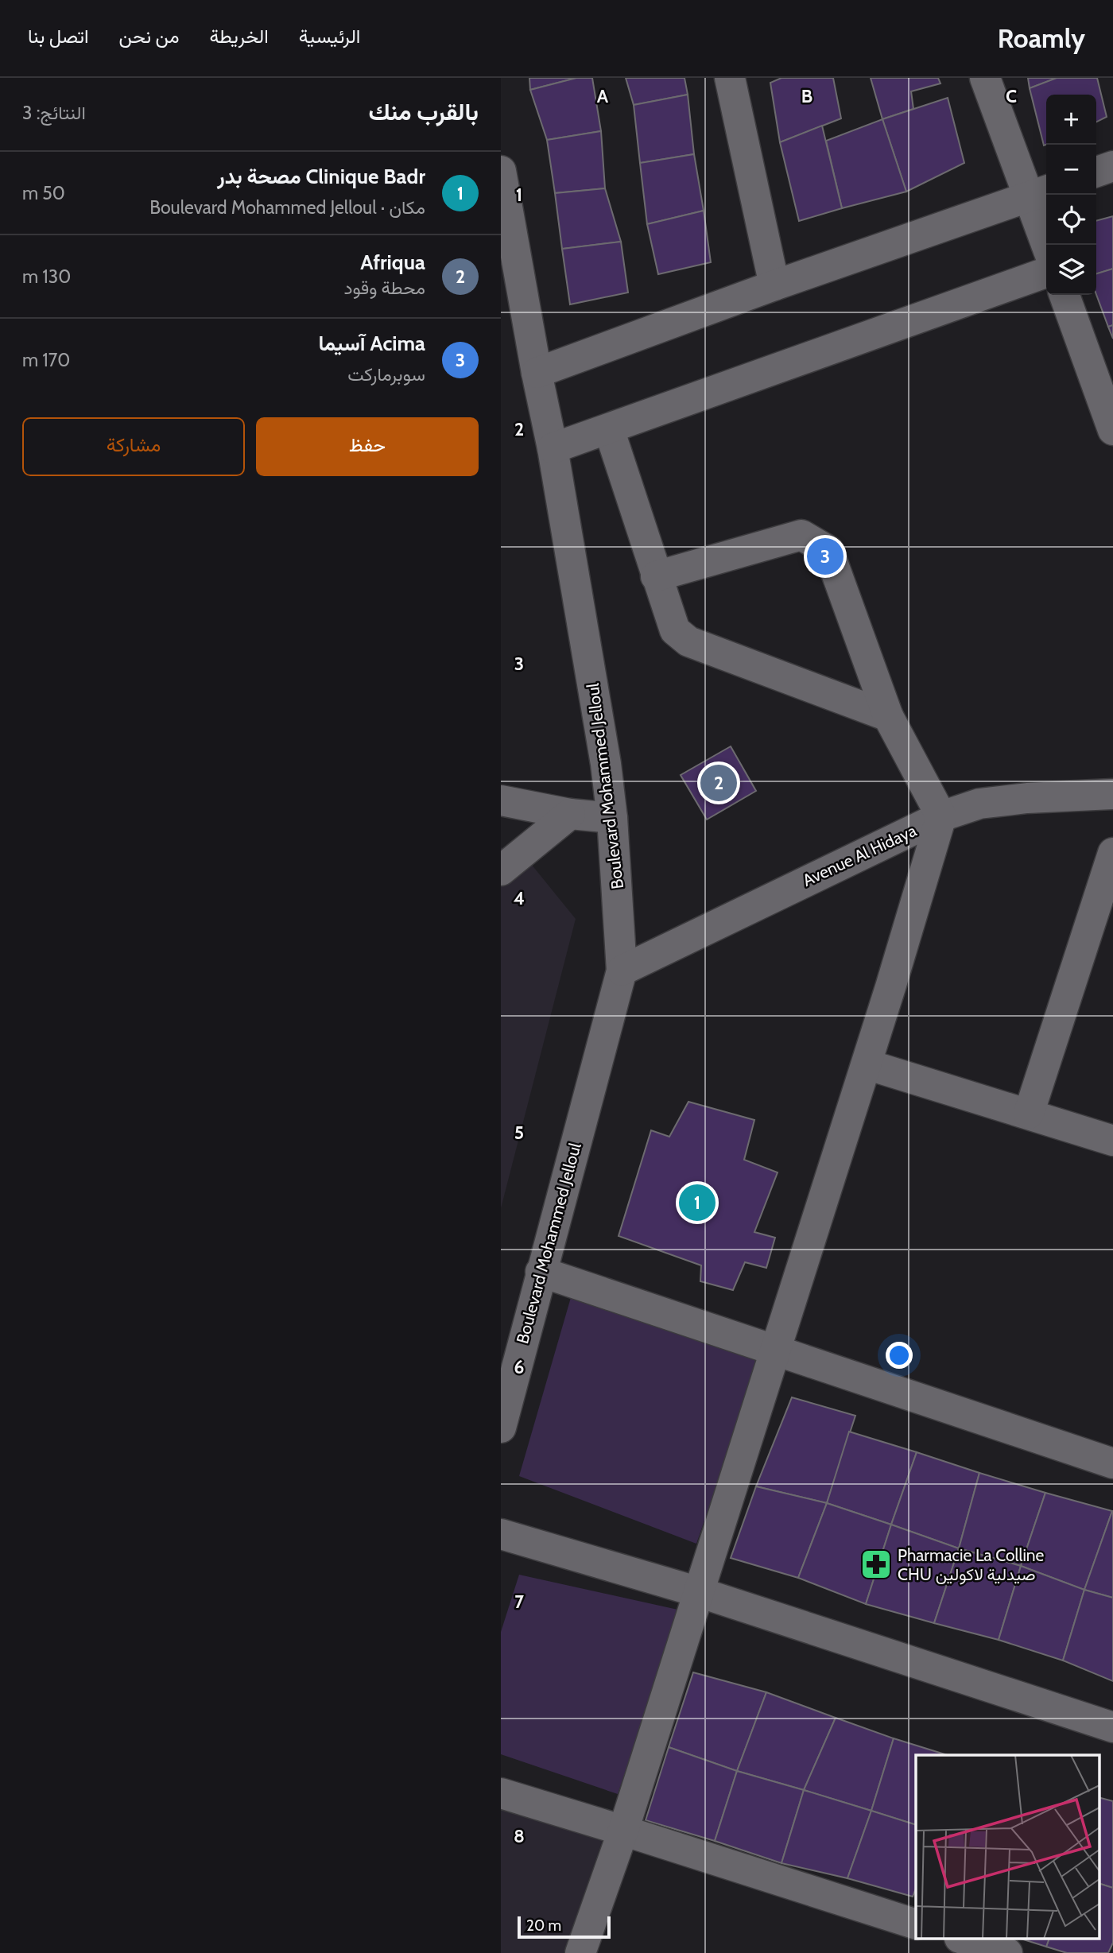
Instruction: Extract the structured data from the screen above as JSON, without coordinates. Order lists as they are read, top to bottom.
{
  "streets": {
    "street": ["Boulevard Mohammed Jelloul", "Avenue Al Hidaya"]
  },
  "crossings": [
    ["Boulevard Mohammed Jelloul", "Avenue Al Hidaya"]
  ],
  "places": {
    "pharmacy": ["Pharmacie La Colline CHU صيدلية لاكولين"]
  },
  "scale_bar": "20 m",
  "page": {
    "header": "Roamly",
    "nav": [
      "الرئيسية",
      "الخريطة",
      "من نحن",
      "اتصل بنا"
    ],
    "heading": ["بالقرب منك", "النتائج: 3"],
    "map_buttons": ["+", "−"],
    "list": [
      {
        "mark": "1",
        "name": "Clinique Badr مصحة بدر",
        "note": "مكان · Boulevard Mohammed Jelloul",
        "value": "50 m"
      },
      {
        "mark": "2",
        "name": "Afriqua",
        "note": "محطة وقود",
        "value": "130 m"
      },
      {
        "mark": "3",
        "name": "Acima آسيما",
        "note": "سوبرماركت",
        "value": "170 m"
      }
    ],
    "buttons": ["حفظ", "مشاركة"],
    "pins": ["3", "2", "1"],
    "scale": "20 m"
  },
  "grid": {
    "columns": ["A", "B", "C"],
    "rows": [
      "1",
      "2",
      "3",
      "4",
      "5",
      "6",
      "7",
      "8"
    ]
  }
}
